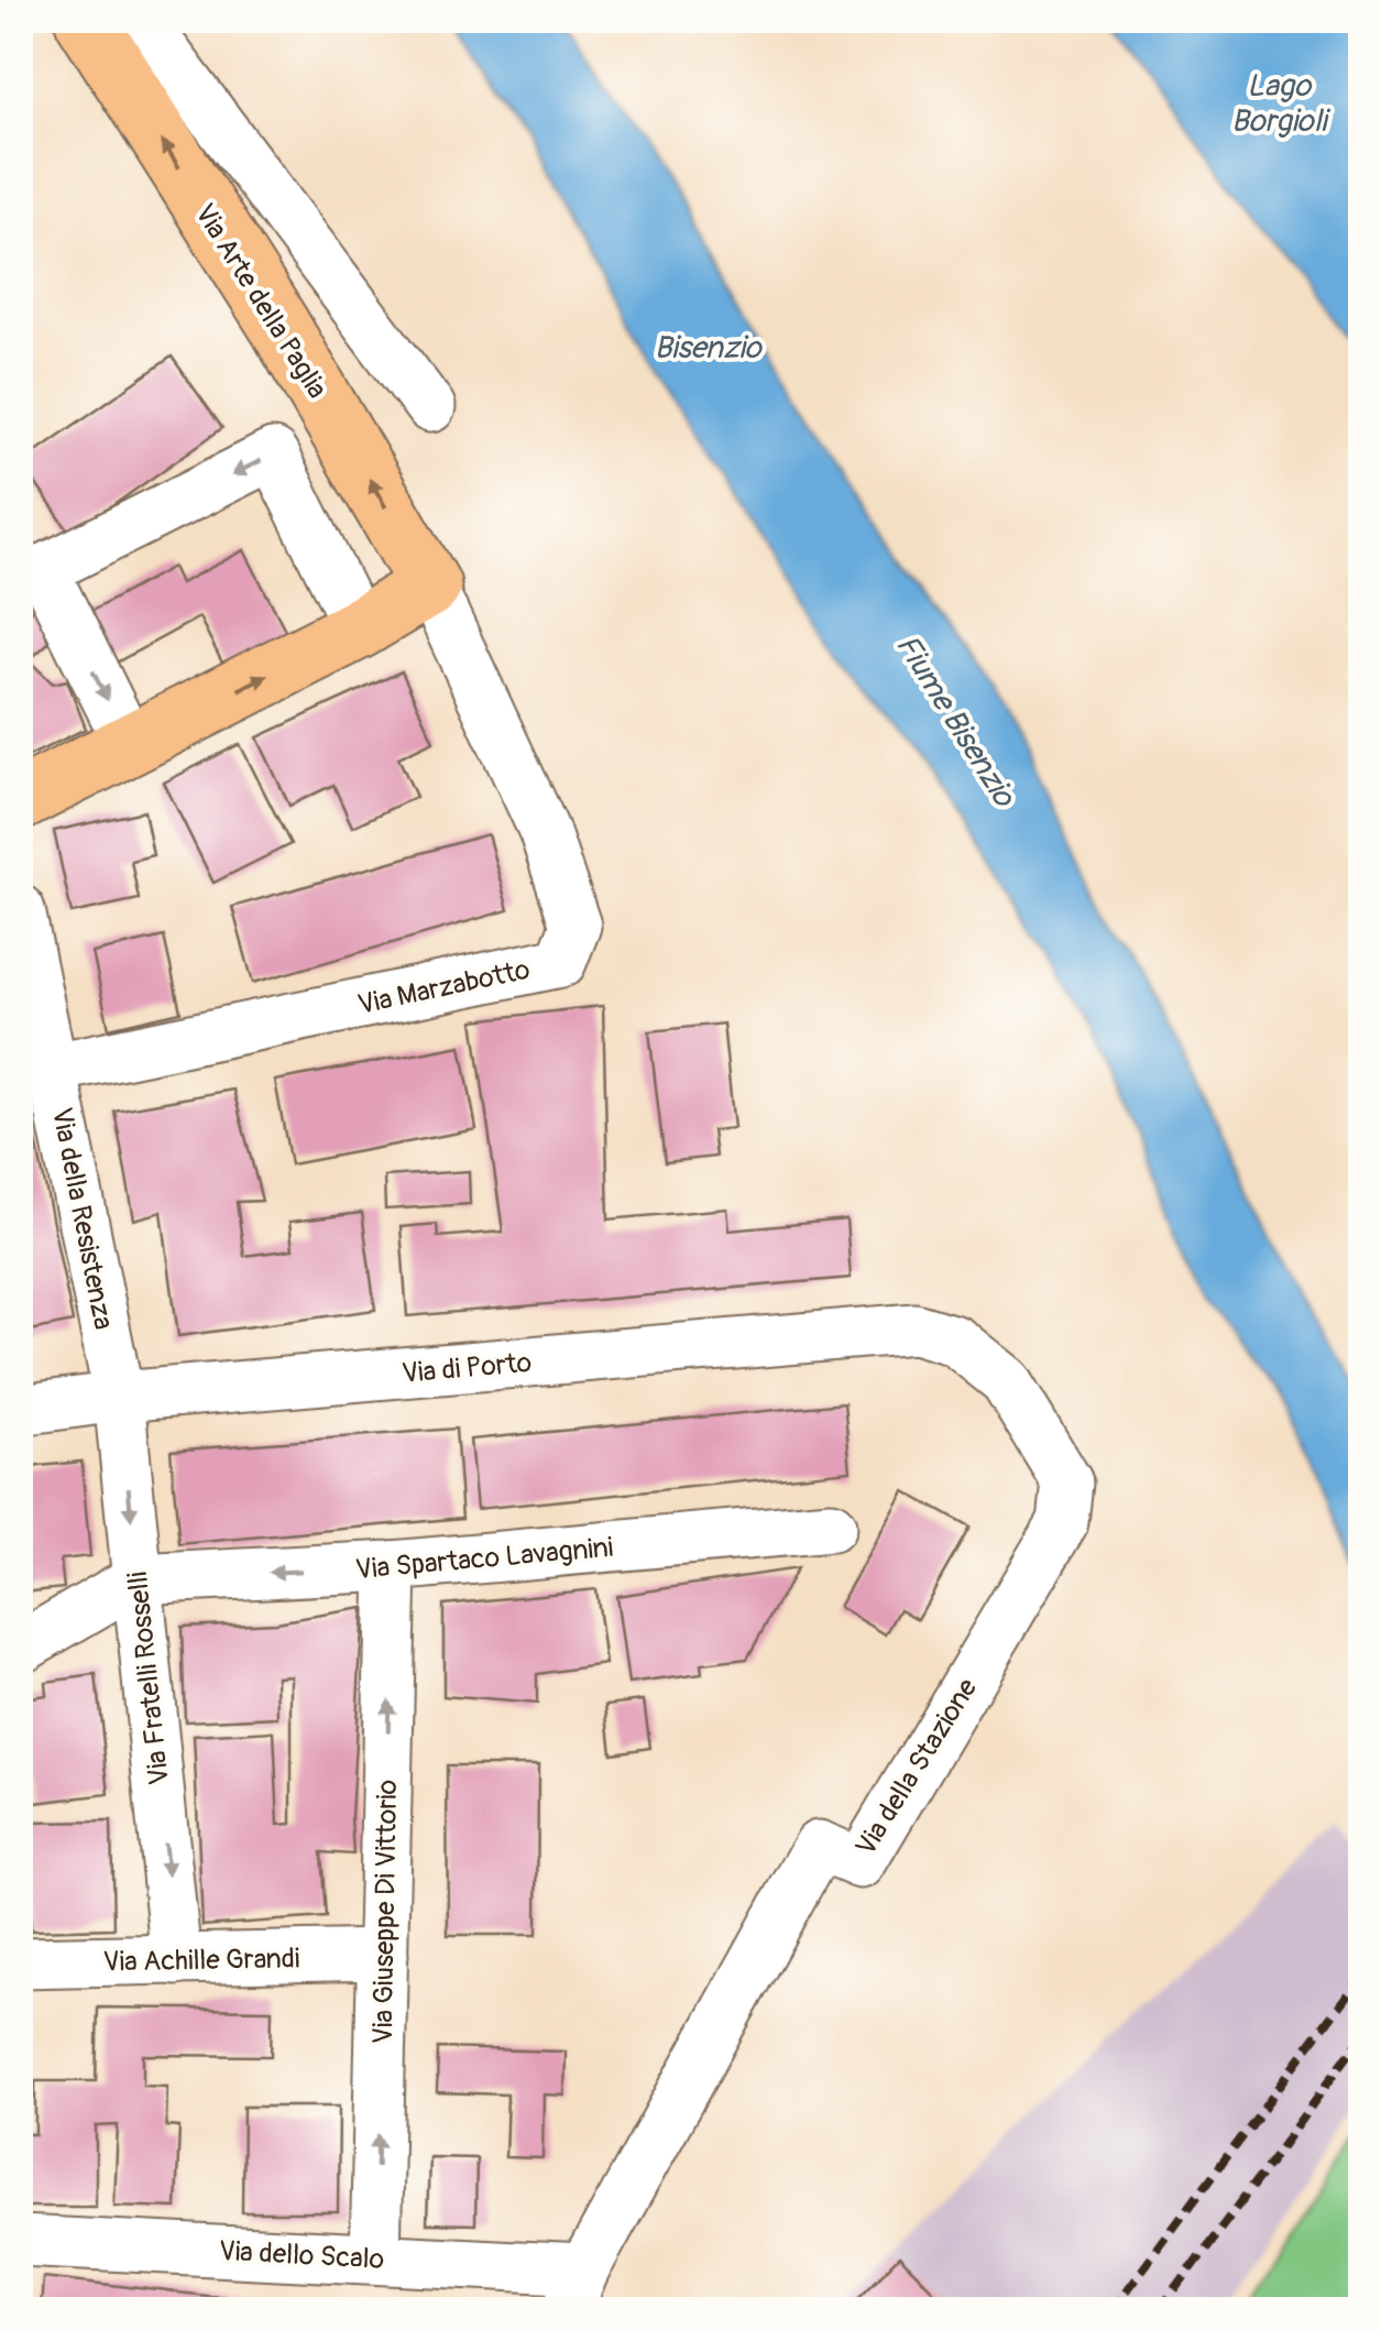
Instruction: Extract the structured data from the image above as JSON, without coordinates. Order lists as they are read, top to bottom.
{
  "streets": {
    "main road": ["Via Arte della Paglia"],
    "street": [
      "Via Marzabotto",
      "Via della Resistenza",
      "Via di Porto",
      "Via Spartaco Lavagnini",
      "Via Fratelli Rosselli",
      "Via della Stazione",
      "Via Giuseppe Di Vittorio",
      "Via Achille Grandi",
      "Via dello Scalo"
    ]
  },
  "crossings": [
    ["Via Arte della Paglia", "Via Marzabotto"],
    ["Via Marzabotto", "Via della Resistenza"],
    ["Via della Resistenza", "Via di Porto"],
    ["Via della Resistenza", "Via Fratelli Rosselli"],
    ["Via di Porto", "Via Fratelli Rosselli"],
    ["Via di Porto", "Via della Stazione"],
    ["Via Spartaco Lavagnini", "Via Fratelli Rosselli"],
    ["Via Spartaco Lavagnini", "Via Giuseppe Di Vittorio"],
    ["Via Fratelli Rosselli", "Via Achille Grandi"],
    ["Via della Stazione", "Via dello Scalo"],
    ["Via Giuseppe Di Vittorio", "Via Achille Grandi"],
    ["Via Giuseppe Di Vittorio", "Via dello Scalo"]
  ],
  "one_way": [
    "Via Arte della Paglia",
    "Via Spartaco Lavagnini",
    "Via Fratelli Rosselli",
    "Via Giuseppe Di Vittorio"
  ],
  "water": ["Lago Borgioli", "Bisenzio", "Fiume Bisenzio"]
}
